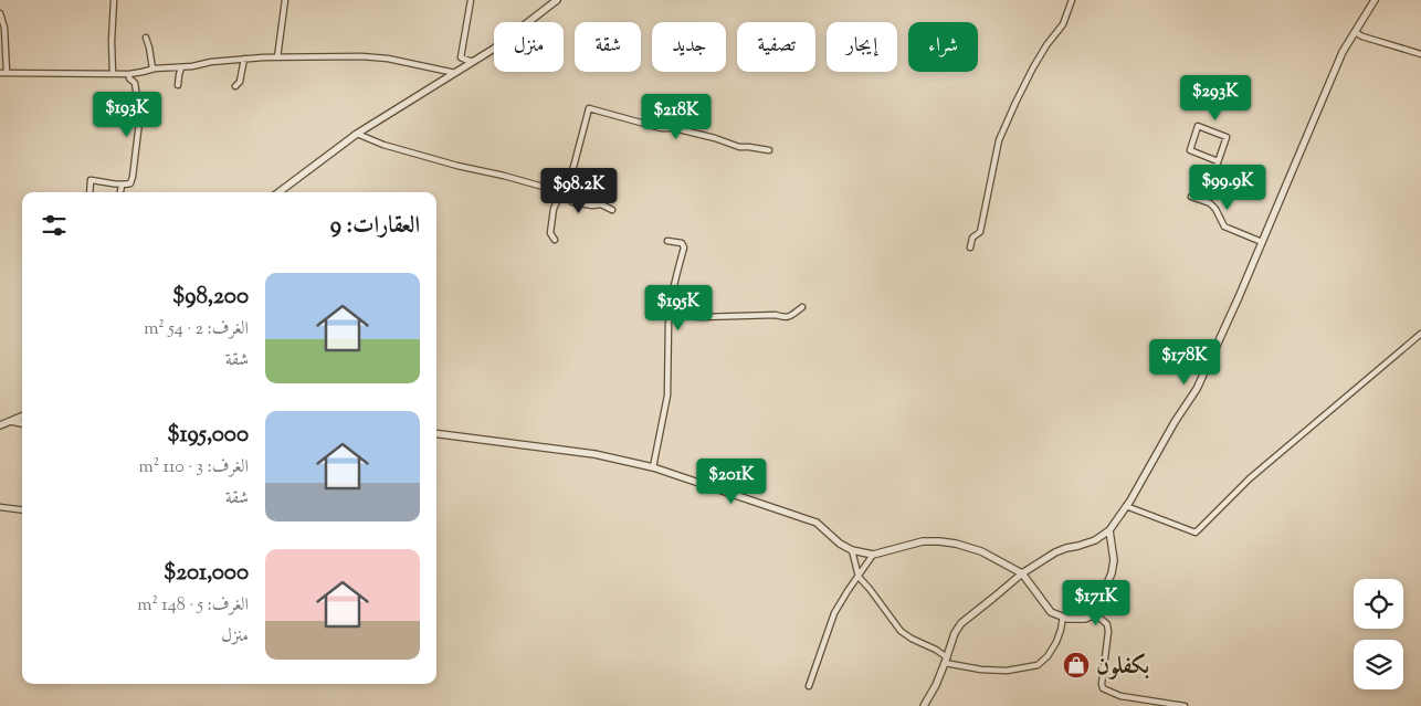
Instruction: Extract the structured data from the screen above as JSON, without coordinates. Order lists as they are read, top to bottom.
{
  "places": {
    "shop": ["بكفلون"]
  },
  "page": {
    "chip": [
      "شراء",
      "إيجار",
      "تصفية",
      "جديد",
      "شقة",
      "منزل"
    ],
    "price": [
      "$293K",
      "$193K",
      "$218K",
      "$99.9K",
      "$98.2K",
      "$195K",
      "$178K",
      "$201K",
      "$171K"
    ],
    "heading": "العقارات: 9",
    "list": [
      {
        "name": "$98,200",
        "note": "الغرف: 2 · 54 m² · شقة"
      },
      {
        "name": "$195,000",
        "note": "الغرف: 3 · 110 m² · شقة"
      },
      {
        "name": "$201,000",
        "note": "الغرف: 5 · 148 m² · منزل"
      }
    ]
  }
}
